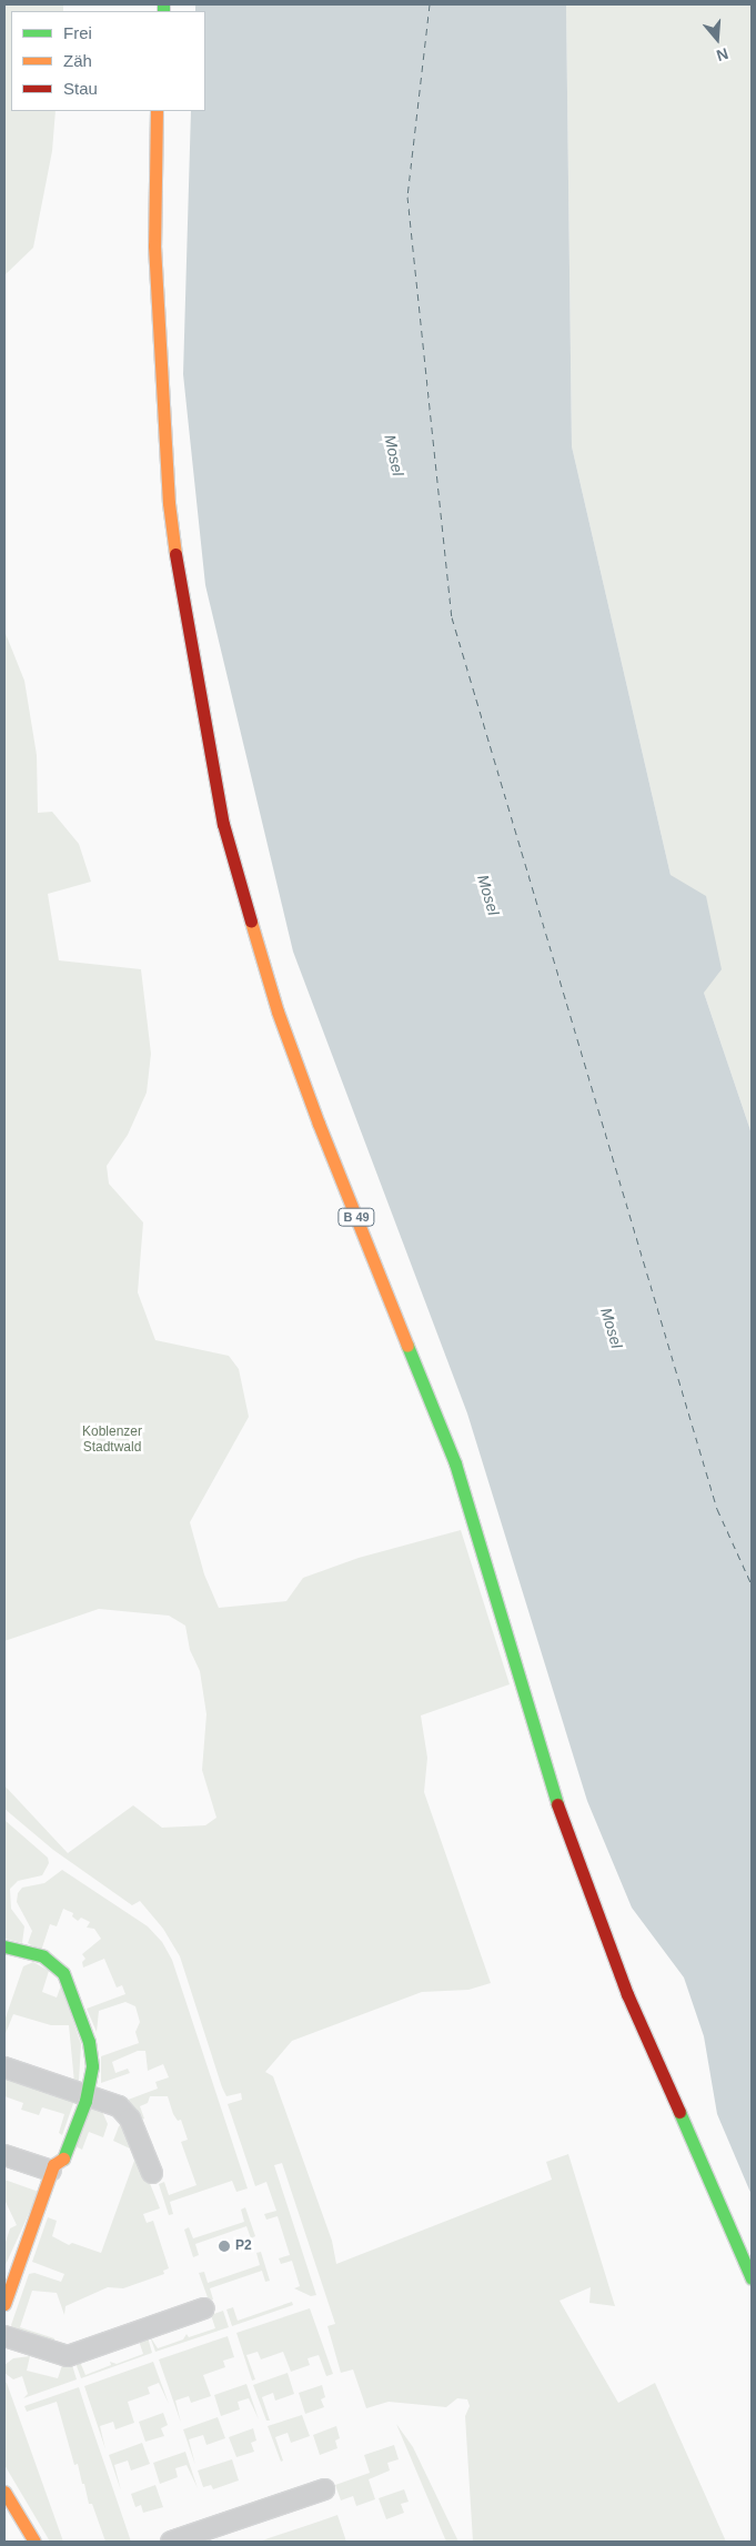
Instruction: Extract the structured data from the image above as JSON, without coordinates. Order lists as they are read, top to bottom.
{
  "streets": {
    "main road": ["B 49"]
  },
  "water": ["Mosel"],
  "parks": ["Koblenzer Stadtwald"],
  "places": ["P2"],
  "legend": ["Frei", "Zäh", "Stau"],
  "north": "bottom"
}
